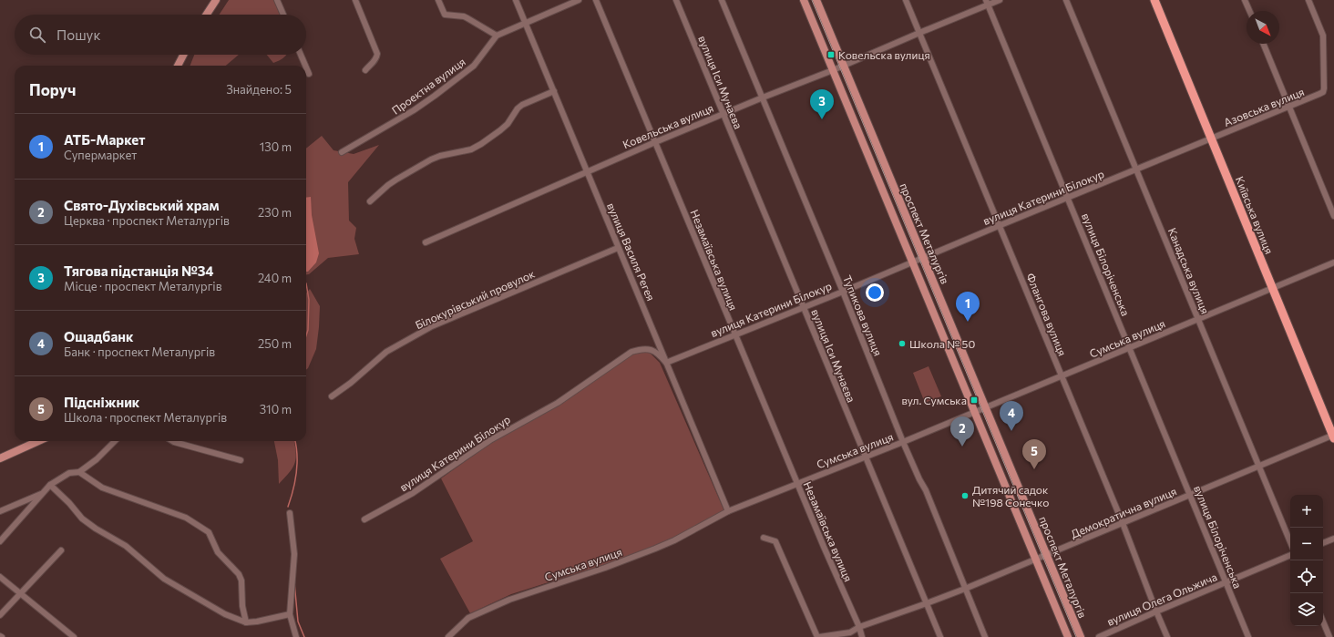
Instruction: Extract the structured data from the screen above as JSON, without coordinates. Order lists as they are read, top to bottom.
{
  "streets": {
    "highway": ["Київська вулиця"],
    "main road": ["проспект Металургів"],
    "street": [
      "вулиця Іси Мунаєва",
      "Проектна вулиця",
      "Азовська вулиця",
      "Ковельська вулиця",
      "вулиця Катерини Білокур",
      "вулиця Василя Регея",
      "Незамаївська вулиця",
      "вулиця Білоріченська",
      "Канадська вулиця",
      "Білокурівський провулок",
      "Флангова вулиця",
      "Тупикова вулиця",
      "Сумська вулиця",
      "Демократична вулиця",
      "вулиця Олега Ольжича"
    ]
  },
  "crossings": [
    ["вулиця Іси Мунаєва", "Ковельська вулиця"],
    ["вулиця Іси Мунаєва", "вулиця Катерини Білокур"],
    ["вулиця Іси Мунаєва", "Сумська вулиця"],
    ["вулиця Іси Мунаєва", "Демократична вулиця"],
    ["Азовська вулиця", "вулиця Катерини Білокур"],
    ["Азовська вулиця", "Київська вулиця"],
    ["Ковельська вулиця", "проспект Металургів"],
    ["Ковельська вулиця", "вулиця Василя Регея"],
    ["Ковельська вулиця", "Незамаївська вулиця"],
    ["Ковельська вулиця", "вулиця Білоріченська"],
    ["Ковельська вулиця", "Флангова вулиця"],
    ["Ковельська вулиця", "Тупикова вулиця"],
    ["вулиця Катерини Білокур", "Київська вулиця"],
    ["вулиця Катерини Білокур", "проспект Металургів"],
    ["вулиця Катерини Білокур", "вулиця Василя Регея"],
    ["вулиця Катерини Білокур", "Незамаївська вулиця"],
    ["вулиця Катерини Білокур", "вулиця Білоріченська"],
    ["вулиця Катерини Білокур", "Канадська вулиця"],
    ["вулиця Катерини Білокур", "Флангова вулиця"],
    ["вулиця Катерини Білокур", "Тупикова вулиця"],
    ["Київська вулиця", "Сумська вулиця"],
    ["Київська вулиця", "Демократична вулиця"],
    ["проспект Металургів", "Сумська вулиця"],
    ["проспект Металургів", "Демократична вулиця"],
    ["вулиця Василя Регея", "Білокурівський провулок"],
    ["вулиця Василя Регея", "Сумська вулиця"],
    ["Незамаївська вулиця", "Сумська вулиця"],
    ["Незамаївська вулиця", "Демократична вулиця"],
    ["вулиця Білоріченська", "Сумська вулиця"],
    ["вулиця Білоріченська", "Демократична вулиця"],
    ["вулиця Білоріченська", "вулиця Олега Ольжича"],
    ["Канадська вулиця", "Сумська вулиця"],
    ["Канадська вулиця", "Демократична вулиця"],
    ["Флангова вулиця", "Сумська вулиця"],
    ["Флангова вулиця", "Демократична вулиця"],
    ["Флангова вулиця", "вулиця Олега Ольжича"],
    ["Тупикова вулиця", "Сумська вулиця"],
    ["Тупикова вулиця", "Демократична вулиця"]
  ],
  "places": {
    "transit": ["Ковельска вулиця", "вул. Сумська"],
    "other": ["Школа № 50", "Дитячий садок №198 Сонечко"]
  },
  "north": "bottom right",
  "page": {
    "search": "Пошук",
    "heading": ["Поруч", "Знайдено: 5"],
    "pins": [
      "3",
      "1",
      "4",
      "2",
      "5"
    ],
    "list": [
      {
        "mark": "1",
        "name": "АТБ-Маркет",
        "note": "Супермаркет",
        "value": "130 m"
      },
      {
        "mark": "2",
        "name": "Свято-Духівський храм",
        "note": "Церква · проспект Металургів",
        "value": "230 m"
      },
      {
        "mark": "3",
        "name": "Тягова пiдстанцiя №34",
        "note": "Місце · проспект Металургів",
        "value": "240 m"
      },
      {
        "mark": "4",
        "name": "Ощадбанк",
        "note": "Банк · проспект Металургів",
        "value": "250 m"
      },
      {
        "mark": "5",
        "name": "Підсніжник",
        "note": "Школа · проспект Металургів",
        "value": "310 m"
      }
    ],
    "map_buttons": ["+", "−"]
  }
}
